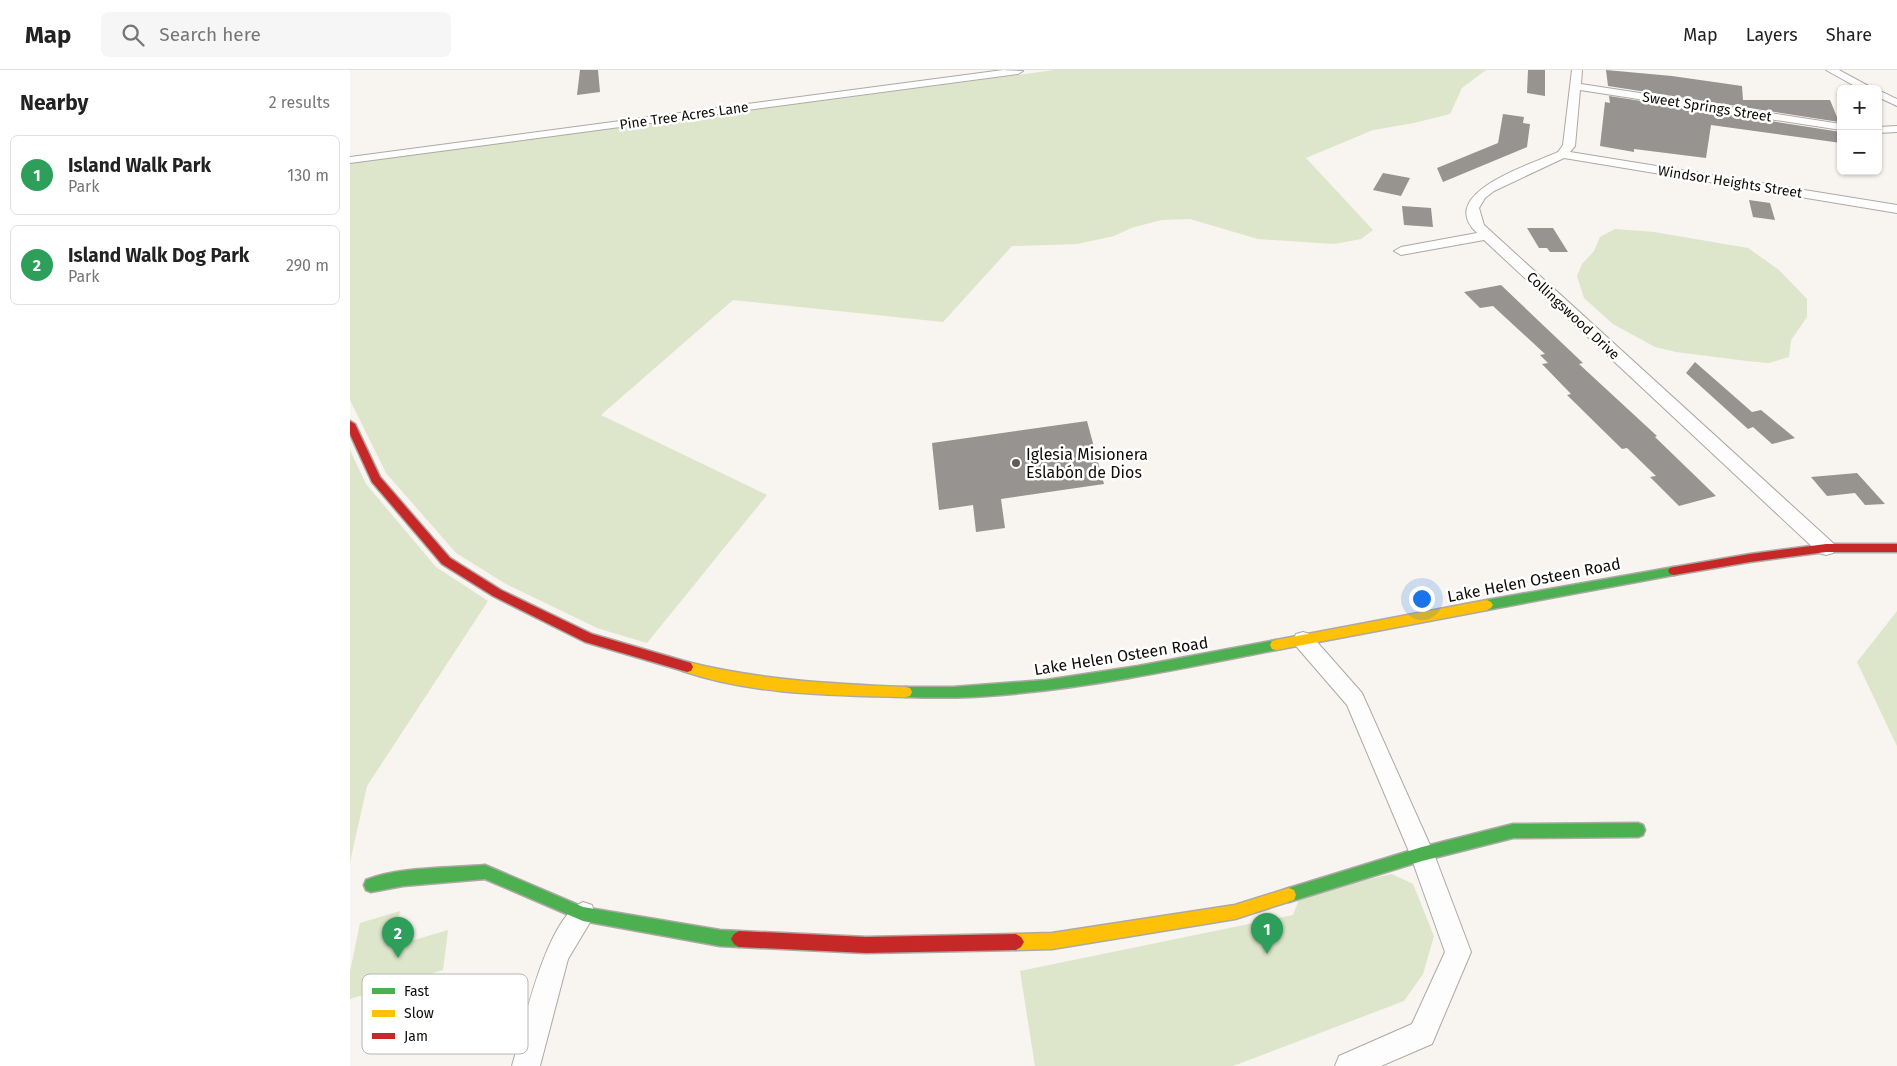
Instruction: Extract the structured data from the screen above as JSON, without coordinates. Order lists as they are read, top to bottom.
{
  "streets": {
    "street": [
      "Sweet Springs Street",
      "Pine Tree Acres Lane",
      "Windsor Heights Street",
      "Collingswood Drive",
      "Lake Helen Osteen Road"
    ]
  },
  "crossings": [
    ["Windsor Heights Street", "Collingswood Drive"],
    ["Collingswood Drive", "Lake Helen Osteen Road"]
  ],
  "places": ["Iglesia Misionera Eslabón de Dios"],
  "legend": ["Fast", "Slow", "Jam"],
  "page": {
    "header": "Map",
    "search": "Search here",
    "nav": ["Map", "Layers", "Share"],
    "heading": ["Nearby", "2 results"],
    "map_buttons": ["+", "−"],
    "list": [
      {
        "mark": "1",
        "name": "Island Walk Park",
        "note": "Park",
        "value": "130 m"
      },
      {
        "mark": "2",
        "name": "Island Walk Dog Park",
        "note": "Park",
        "value": "290 m"
      }
    ],
    "pins": ["1", "2"]
  }
}
